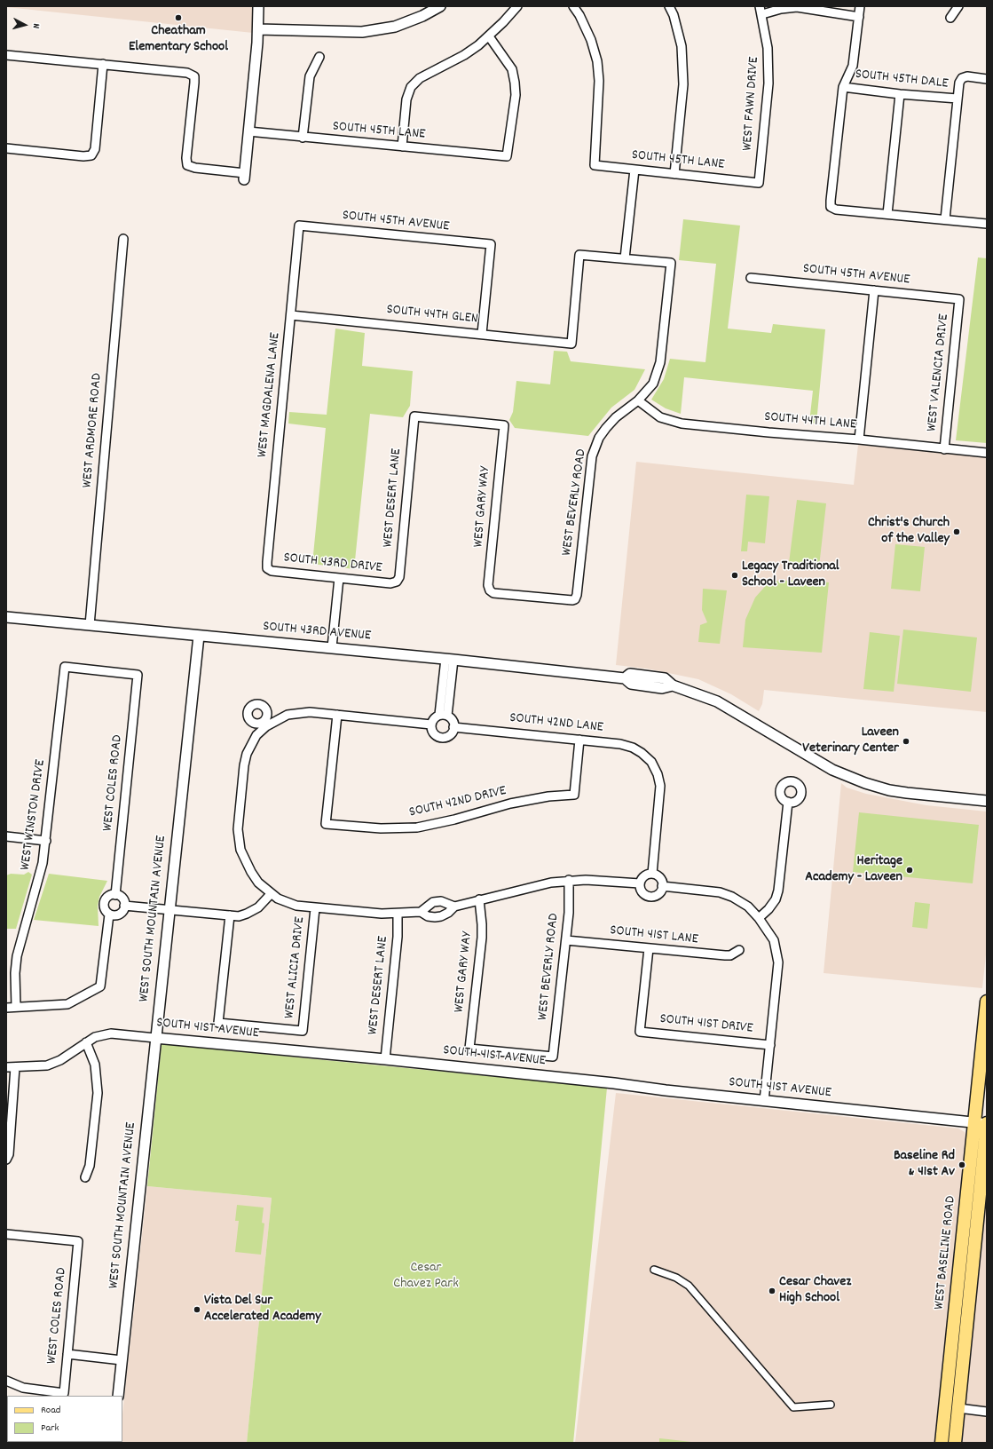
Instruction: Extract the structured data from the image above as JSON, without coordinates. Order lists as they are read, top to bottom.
{
  "streets": {
    "main road": ["WEST BASELINE ROAD"],
    "street": [
      "SOUTH 45TH DALE",
      "WEST FAWN DRIVE",
      "SOUTH 45TH LANE",
      "SOUTH 45TH AVENUE",
      "SOUTH 44TH GLEN",
      "WEST VALENCIA DRIVE",
      "WEST MAGDALENA LANE",
      "SOUTH 44TH LANE",
      "WEST ARDMORE ROAD",
      "WEST DESERT LANE",
      "WEST BEVERLY ROAD",
      "WEST GARY WAY",
      "SOUTH 43RD DRIVE",
      "SOUTH 43RD AVENUE",
      "SOUTH 42ND LANE",
      "WEST COLES ROAD",
      "SOUTH 42ND DRIVE",
      "WEST WINSTON DRIVE",
      "WEST SOUTH MOUNTAIN AVENUE",
      "SOUTH 41ST LANE",
      "WEST ALICIA DRIVE",
      "SOUTH 41ST DRIVE",
      "SOUTH 41ST AVENUE"
    ]
  },
  "crossings": [
    ["WEST FAWN DRIVE", "SOUTH 45TH LANE"],
    ["SOUTH 45TH AVENUE", "SOUTH 44TH GLEN"],
    ["SOUTH 45TH AVENUE", "WEST VALENCIA DRIVE"],
    ["SOUTH 45TH AVENUE", "WEST MAGDALENA LANE"],
    ["SOUTH 44TH GLEN", "WEST MAGDALENA LANE"],
    ["SOUTH 44TH GLEN", "WEST BEVERLY ROAD"],
    ["WEST VALENCIA DRIVE", "SOUTH 44TH LANE"],
    ["WEST MAGDALENA LANE", "SOUTH 43RD DRIVE"],
    ["SOUTH 44TH LANE", "WEST BEVERLY ROAD"],
    ["WEST ARDMORE ROAD", "SOUTH 43RD AVENUE"],
    ["WEST DESERT LANE", "WEST GARY WAY"],
    ["WEST DESERT LANE", "SOUTH 43RD DRIVE"],
    ["WEST DESERT LANE", "SOUTH 41ST AVENUE"],
    ["WEST BEVERLY ROAD", "WEST GARY WAY"],
    ["WEST BEVERLY ROAD", "SOUTH 41ST LANE"],
    ["SOUTH 43RD AVENUE", "WEST SOUTH MOUNTAIN AVENUE"],
    ["SOUTH 42ND LANE", "SOUTH 42ND DRIVE"],
    ["WEST COLES ROAD", "WEST WINSTON DRIVE"],
    ["WEST SOUTH MOUNTAIN AVENUE", "SOUTH 41ST AVENUE"],
    ["SOUTH 41ST LANE", "SOUTH 41ST DRIVE"],
    ["SOUTH 41ST AVENUE", "WEST BASELINE ROAD"]
  ],
  "parks": ["Cesar Chavez Park"],
  "places": [
    "Cheatham Elementary School",
    "Christ's Church of the Valley",
    "Legacy Traditional School - Laveen",
    "Laveen Veterinary Center",
    "Heritage Academy - Laveen",
    "Baseline Rd & 41st Av",
    "Cesar Chavez High School",
    "Vista Del Sur Accelerated Academy"
  ],
  "legend": ["Road", "Park"],
  "north": "right"
}
